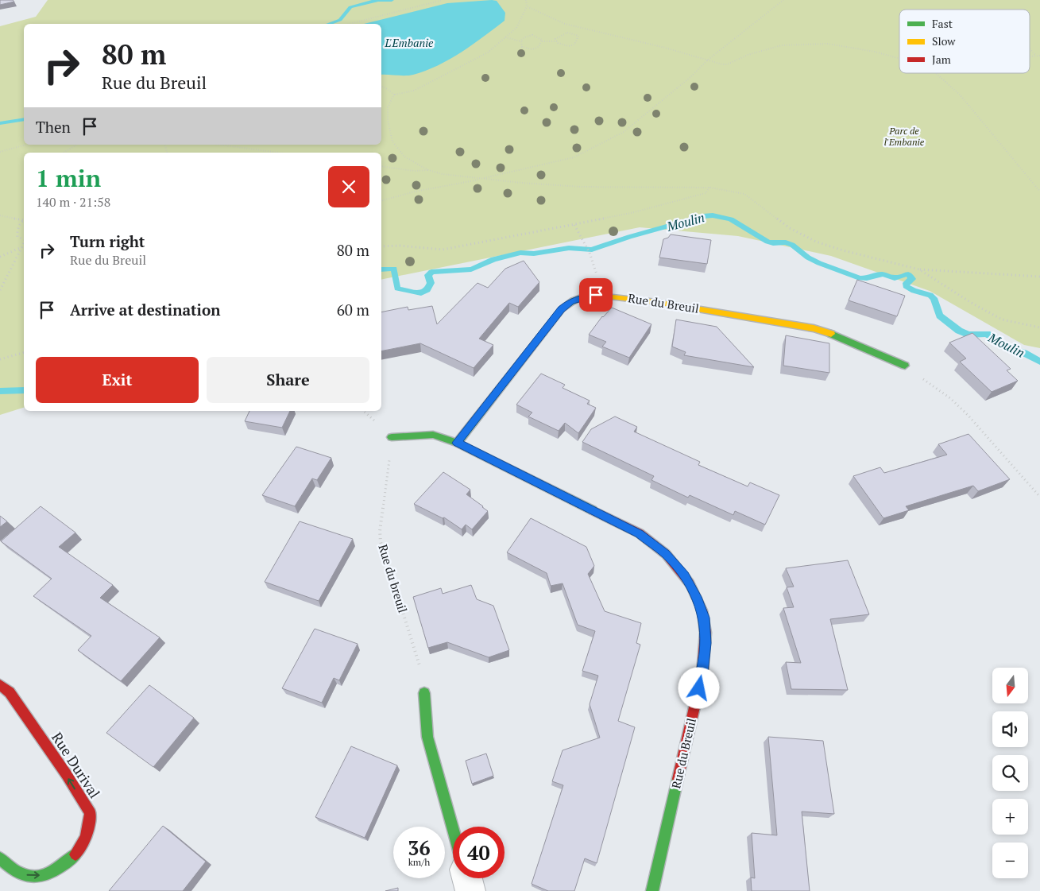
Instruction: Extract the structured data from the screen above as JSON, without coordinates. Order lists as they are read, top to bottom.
{
  "streets": {
    "street": ["Rue du Breuil", "Rue Durival"],
    "path": ["Rue du breuil"]
  },
  "crossings": [
    ["Rue du Breuil", "Rue du breuil"]
  ],
  "water": ["L'Embanie", "Moulin"],
  "parks": ["Parc de l'Embanie"],
  "legend": ["Fast", "Slow", "Jam"],
  "north": "bottom",
  "page": {
    "turn": ["80 m", "Rue du Breuil"],
    "then": "Then",
    "heading": ["1 min", "140 m · 21:58"],
    "list": [
      {
        "name": "Turn right",
        "note": "Rue du Breuil",
        "value": "80 m"
      },
      {
        "name": "Arrive at destination",
        "value": "60 m"
      }
    ],
    "buttons": ["Exit", "Share"],
    "map_buttons": ["+", "−"],
    "speed": "36 km/h",
    "limit": "40"
  }
}
